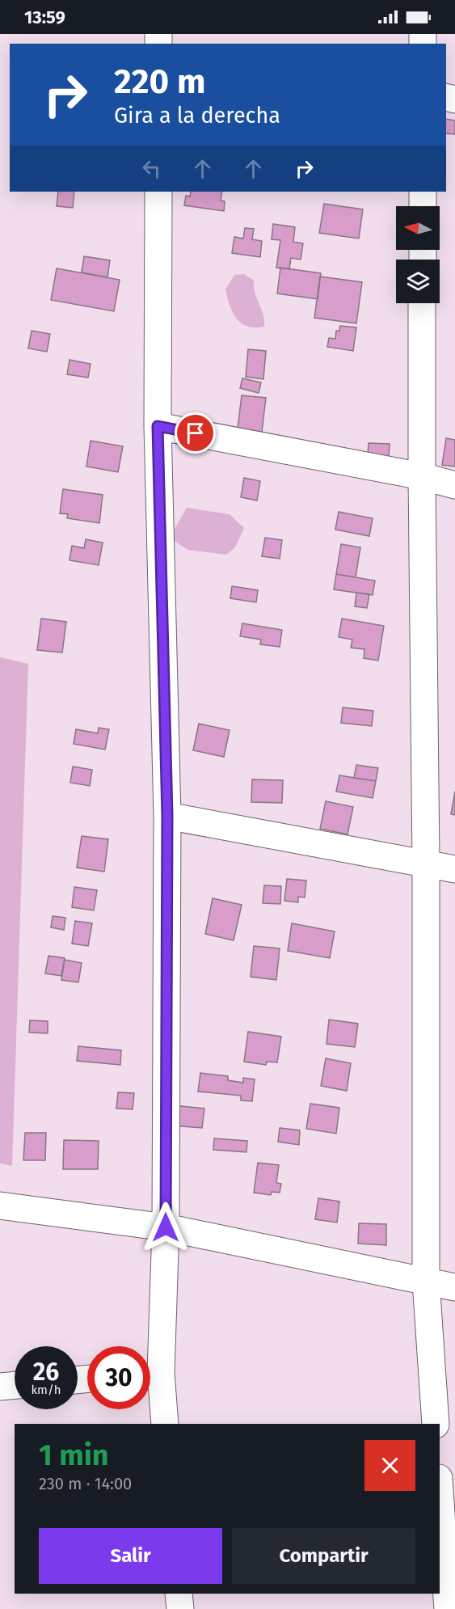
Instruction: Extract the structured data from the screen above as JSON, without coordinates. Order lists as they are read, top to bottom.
{
  "north": "left",
  "page": {
    "status": "13:59",
    "turn": ["220 m", "Gira a la derecha"],
    "speed": "26 km/h",
    "limit": "30",
    "heading": ["1 min", "230 m · 14:00"],
    "buttons": ["Salir", "Compartir"]
  }
}
